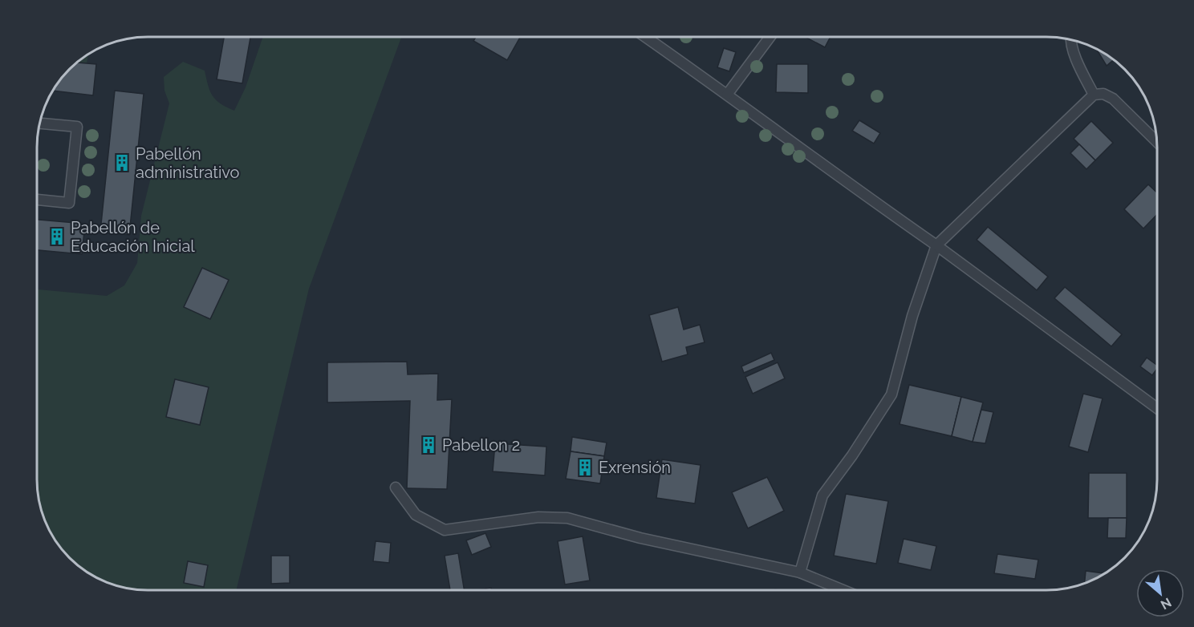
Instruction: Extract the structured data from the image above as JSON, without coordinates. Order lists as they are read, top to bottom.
{
  "places": {
    "building": [
      "Pabellón administrativo",
      "Pabellón de Educación Inicial",
      "Pabellon 2",
      "Exrensión"
    ]
  },
  "north": "bottom right"
}
